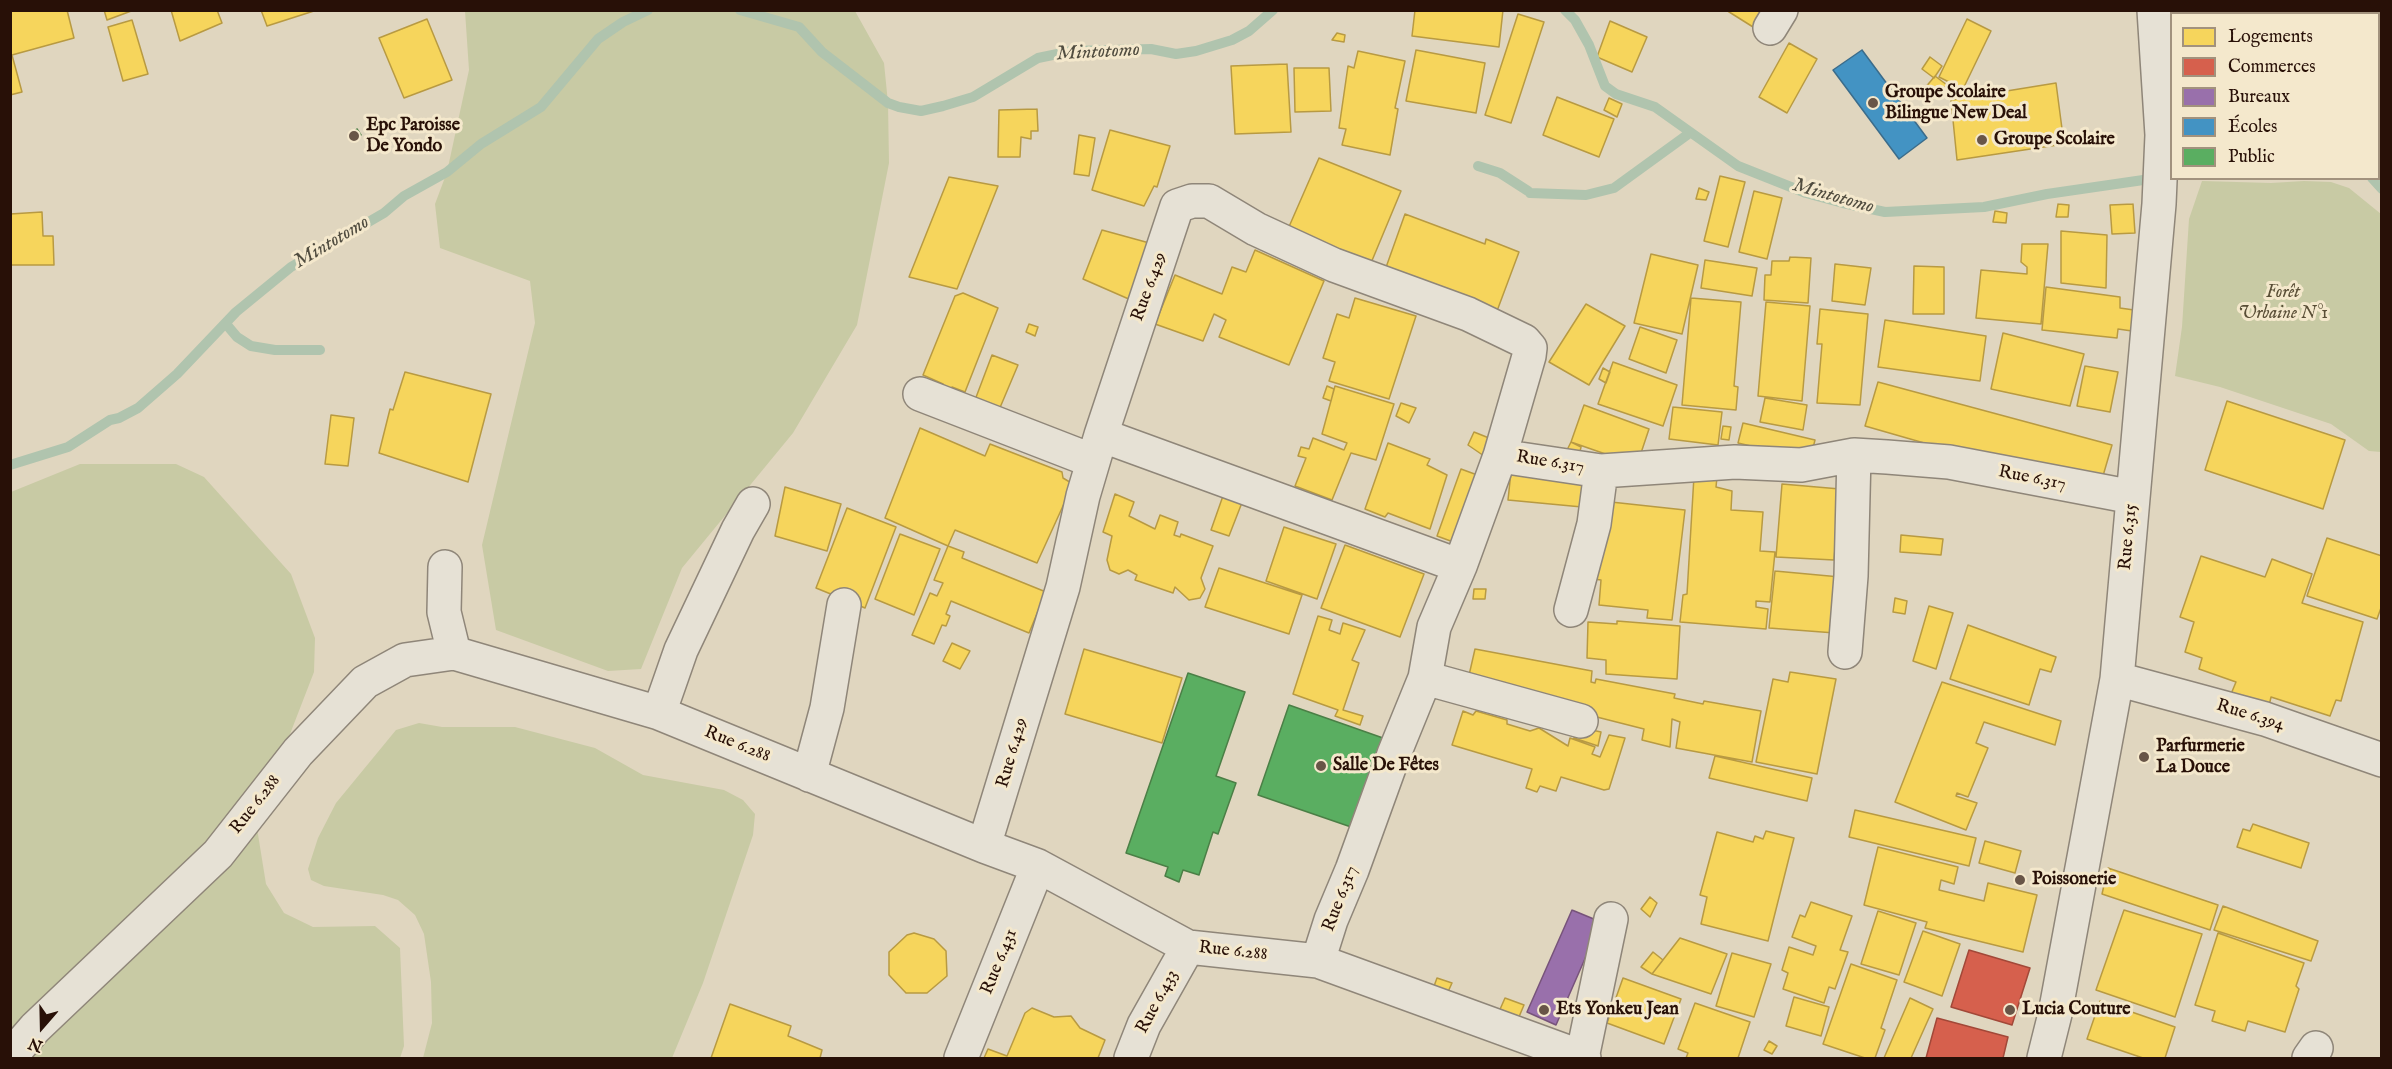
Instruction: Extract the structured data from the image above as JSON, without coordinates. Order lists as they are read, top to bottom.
{
  "streets": {
    "street": [
      "Rue 6.429",
      "Rue 6.317",
      "Rue 6.315",
      "Rue 6.394",
      "Rue 6.288",
      "Rue 6.431",
      "Rue 6.433"
    ]
  },
  "crossings": [
    ["Rue 6.429", "Rue 6.317"],
    ["Rue 6.429", "Rue 6.288"],
    ["Rue 6.317", "Rue 6.315"],
    ["Rue 6.317", "Rue 6.288"],
    ["Rue 6.315", "Rue 6.394"],
    ["Rue 6.288", "Rue 6.431"],
    ["Rue 6.288", "Rue 6.433"]
  ],
  "water": ["Mintotomo"],
  "parks": ["Forêt Urbaine N°1"],
  "places": [
    "Groupe Scolaire Bilingue New Deal",
    "Epc Paroisse De Yondo",
    "Groupe Scolaire",
    "Parfurmerie La Douce",
    "Salle De Fêtes",
    "Poissonerie",
    "Ets Yonkeu Jean",
    "Lucia Couture"
  ],
  "legend": [
    "Logements",
    "Commerces",
    "Bureaux",
    "Écoles",
    "Public"
  ],
  "north": "bottom"
}
